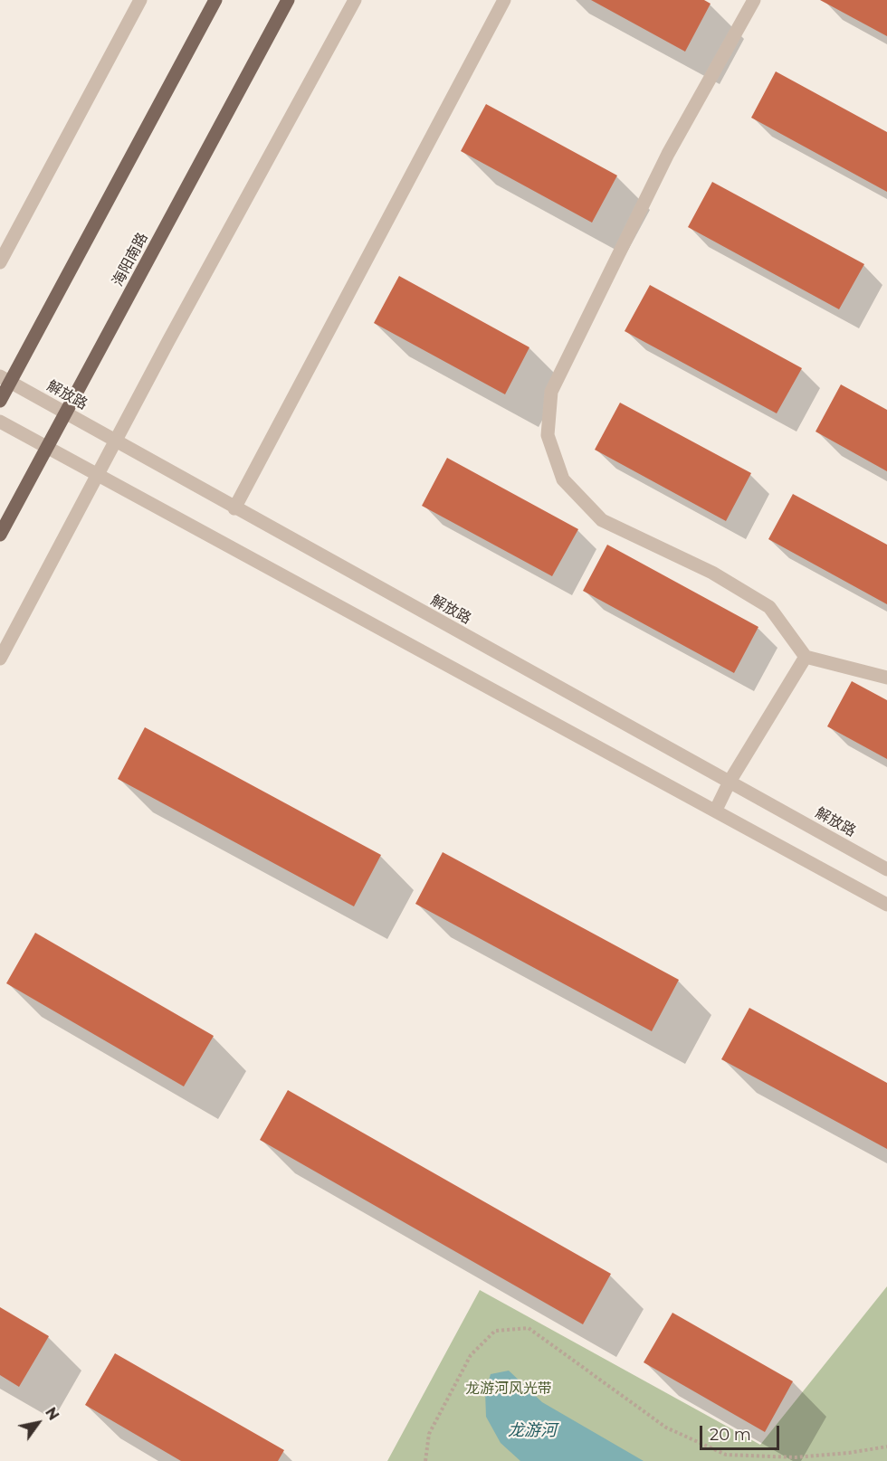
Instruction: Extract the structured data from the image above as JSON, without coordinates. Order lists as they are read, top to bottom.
{
  "streets": {
    "main road": ["海阳南路"],
    "street": ["解放路"]
  },
  "crossings": [
    ["海阳南路", "解放路"]
  ],
  "water": ["龙游河"],
  "parks": ["龙游河风光带"],
  "scale_bar": "20 m",
  "north": "top right"
}
